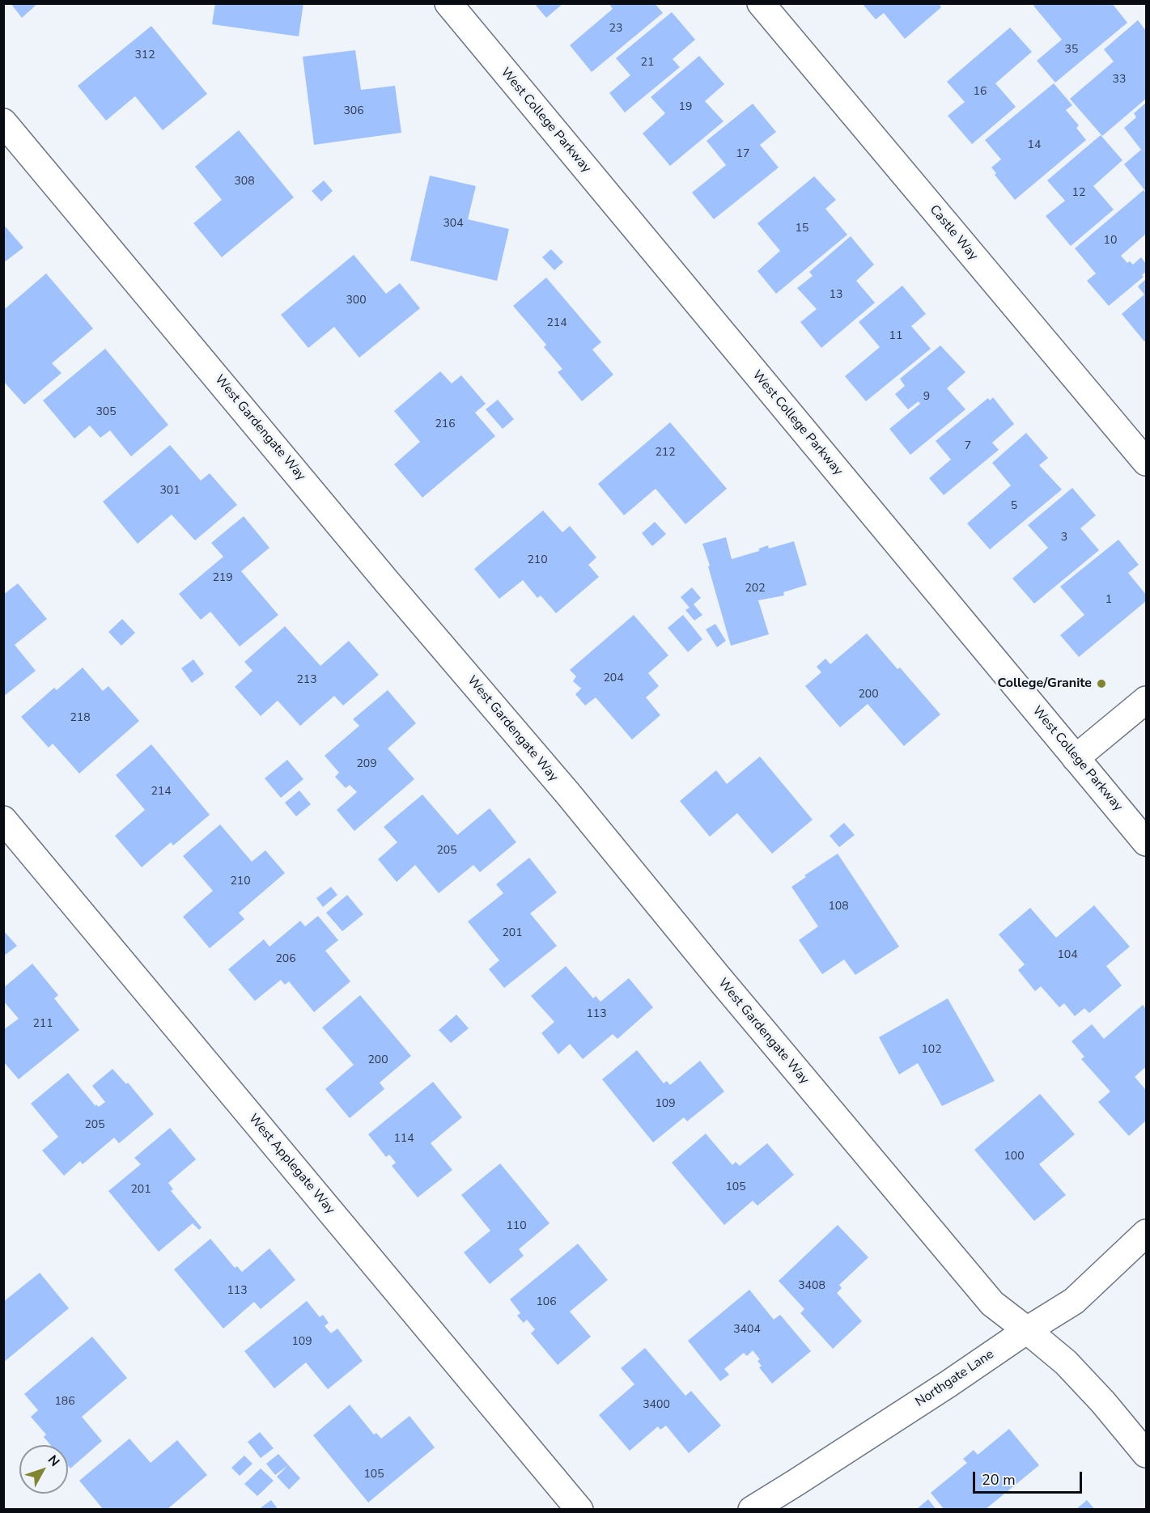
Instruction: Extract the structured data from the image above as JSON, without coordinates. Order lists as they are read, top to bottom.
{
  "streets": {
    "street": [
      "West College Parkway",
      "Castle Way",
      "West Gardengate Way",
      "West Applegate Way",
      "Northgate Lane"
    ]
  },
  "crossings": [
    ["West Gardengate Way", "Northgate Lane"]
  ],
  "places": ["College/Granite"],
  "house_numbers": [
    "23",
    "35",
    "312",
    "21",
    "33",
    "16",
    "19",
    "306",
    "14",
    "17",
    "308",
    "12",
    "304",
    "15",
    "10",
    "13",
    "300",
    "214",
    "11",
    "9",
    "305",
    "216",
    "7",
    "212",
    "301",
    "5",
    "3",
    "210",
    "219",
    "202",
    "1",
    "204",
    "213",
    "200",
    "218",
    "209",
    "214",
    "205",
    "210",
    "108",
    "201",
    "104",
    "206",
    "113",
    "211",
    "102",
    "200",
    "109",
    "205",
    "114",
    "100",
    "105",
    "201",
    "110",
    "3408",
    "113",
    "106",
    "3404",
    "109",
    "186",
    "3400",
    "105"
  ],
  "scale_bar": "20 m",
  "north": "top right"
}
